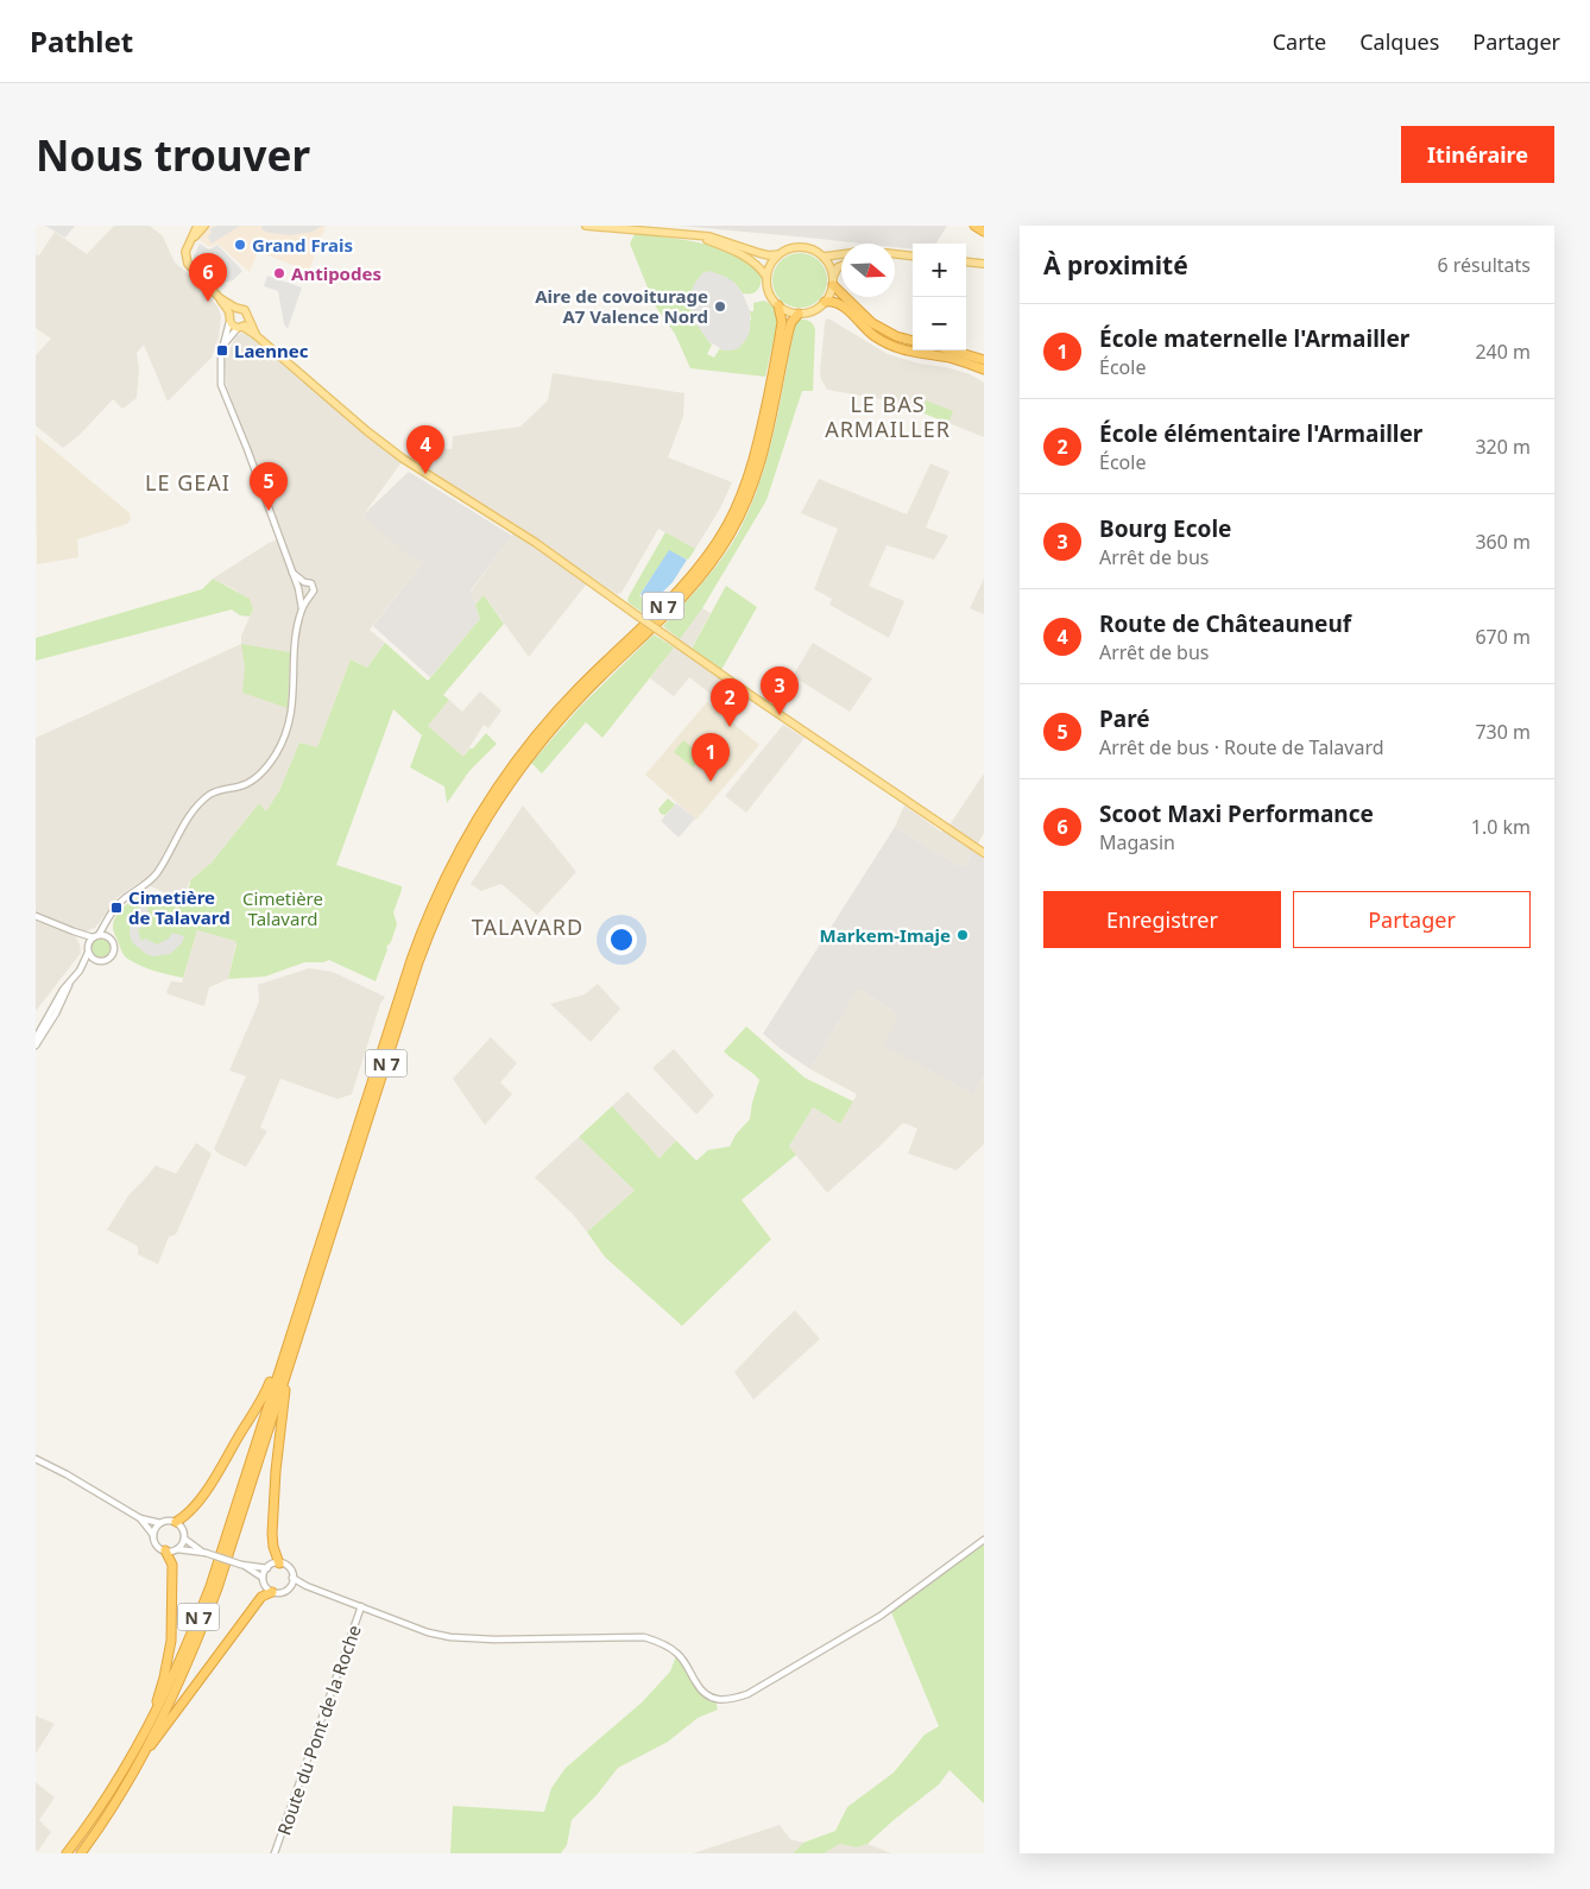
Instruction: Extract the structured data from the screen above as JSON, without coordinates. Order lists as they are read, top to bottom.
{
  "streets": {
    "highway": ["N 7"],
    "street": ["Route du Pont de la Roche"]
  },
  "districts": ["LE BAS ARMAILLER", "LE GEAI", "TALAVARD"],
  "parks": ["Cimetière Talavard"],
  "places": {
    "other": [
      "Grand Frais",
      "Antipodes",
      "Aire de covoiturage A7 Valence Nord",
      "Markem-Imaje"
    ],
    "transit": ["Laennec", "Cimetière de Talavard"]
  },
  "north": "right",
  "page": {
    "header": "Pathlet",
    "nav": ["Carte", "Calques", "Partager"],
    "buttons": [
      "Itinéraire",
      ["Enregistrer", "Partager"]
    ],
    "title": "Nous trouver",
    "heading": ["À proximité", "6 résultats"],
    "map_buttons": ["+", "−"],
    "pins": [
      "6",
      "4",
      "5",
      "3",
      "2",
      "1"
    ],
    "list": [
      {
        "mark": "1",
        "name": "École maternelle l'Armailler",
        "note": "École",
        "value": "240 m"
      },
      {
        "mark": "2",
        "name": "École élémentaire l'Armailler",
        "note": "École",
        "value": "320 m"
      },
      {
        "mark": "3",
        "name": "Bourg Ecole",
        "note": "Arrêt de bus",
        "value": "360 m"
      },
      {
        "mark": "4",
        "name": "Route de Châteauneuf",
        "note": "Arrêt de bus",
        "value": "670 m"
      },
      {
        "mark": "5",
        "name": "Paré",
        "note": "Arrêt de bus · Route de Talavard",
        "value": "730 m"
      },
      {
        "mark": "6",
        "name": "Scoot Maxi Performance",
        "note": "Magasin",
        "value": "1.0 km"
      }
    ]
  }
}
